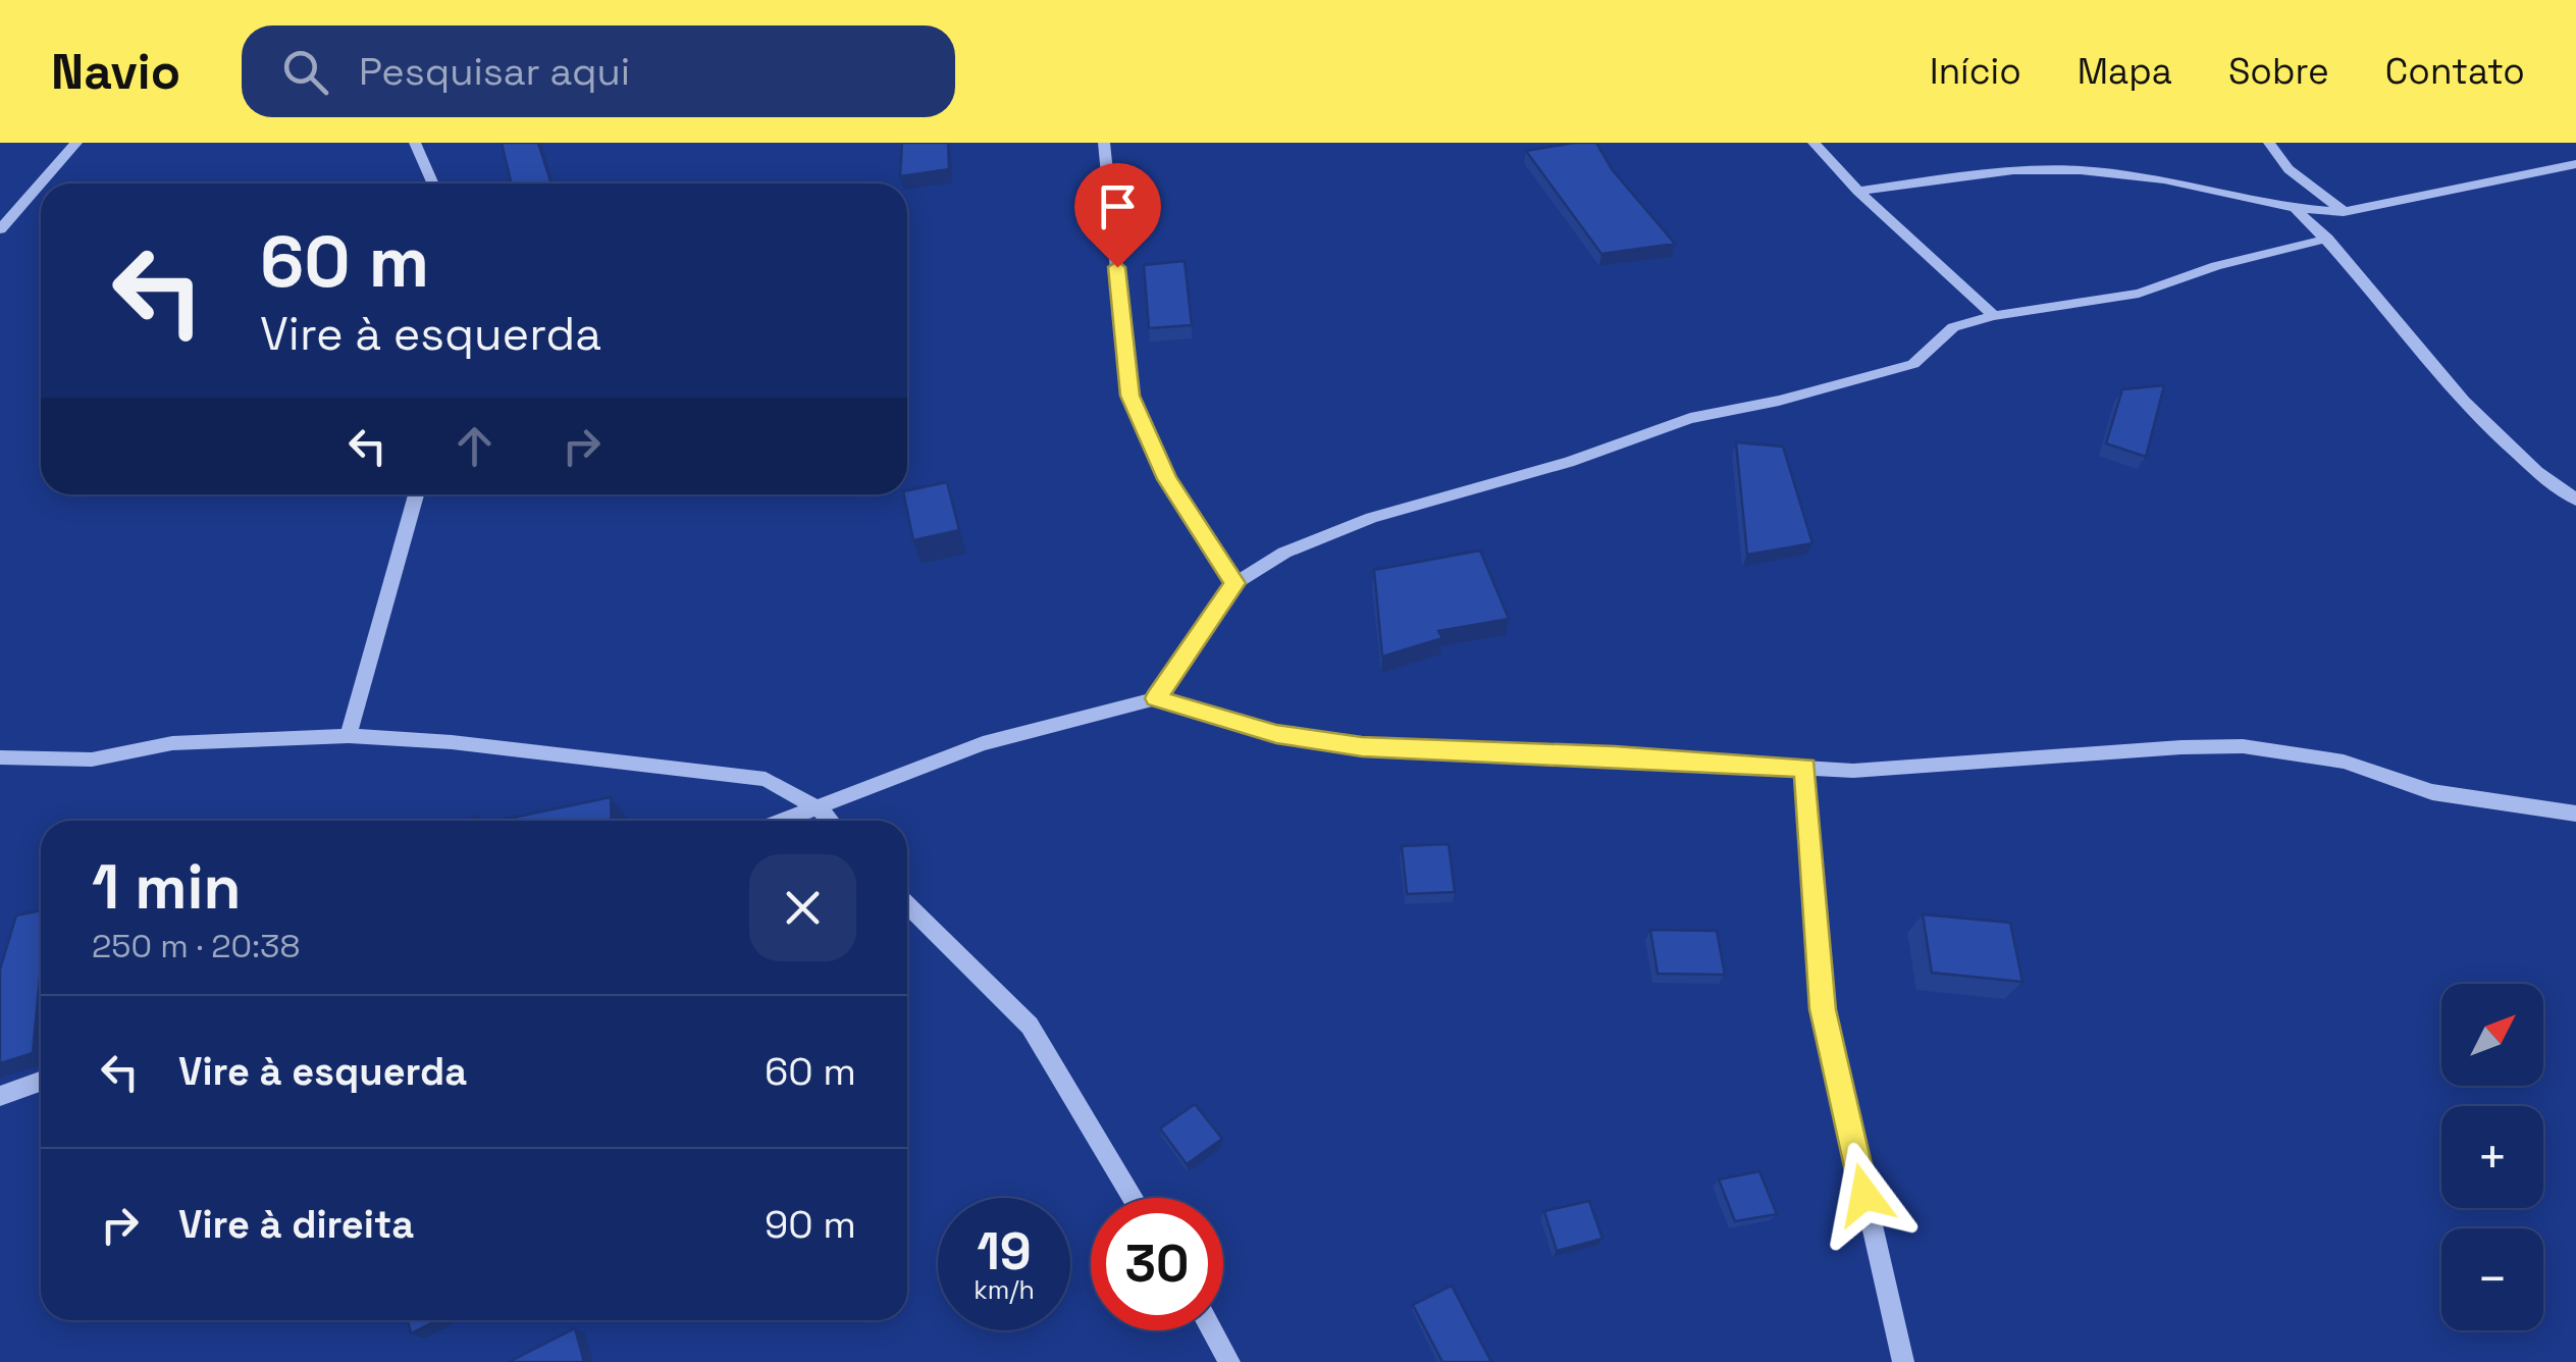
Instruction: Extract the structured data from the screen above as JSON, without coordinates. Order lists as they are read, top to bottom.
{
  "north": "top right",
  "page": {
    "header": "Navio",
    "search": "Pesquisar aqui",
    "nav": [
      "Início",
      "Mapa",
      "Sobre",
      "Contato"
    ],
    "turn": ["60 m", "Vire à esquerda"],
    "heading": ["1 min", "250 m · 20:38"],
    "map_buttons": ["+", "−"],
    "list": [
      {
        "name": "Vire à esquerda",
        "value": "60 m"
      },
      {
        "name": "Vire à direita",
        "value": "90 m"
      }
    ],
    "speed": "19 km/h",
    "limit": "30"
  }
}
